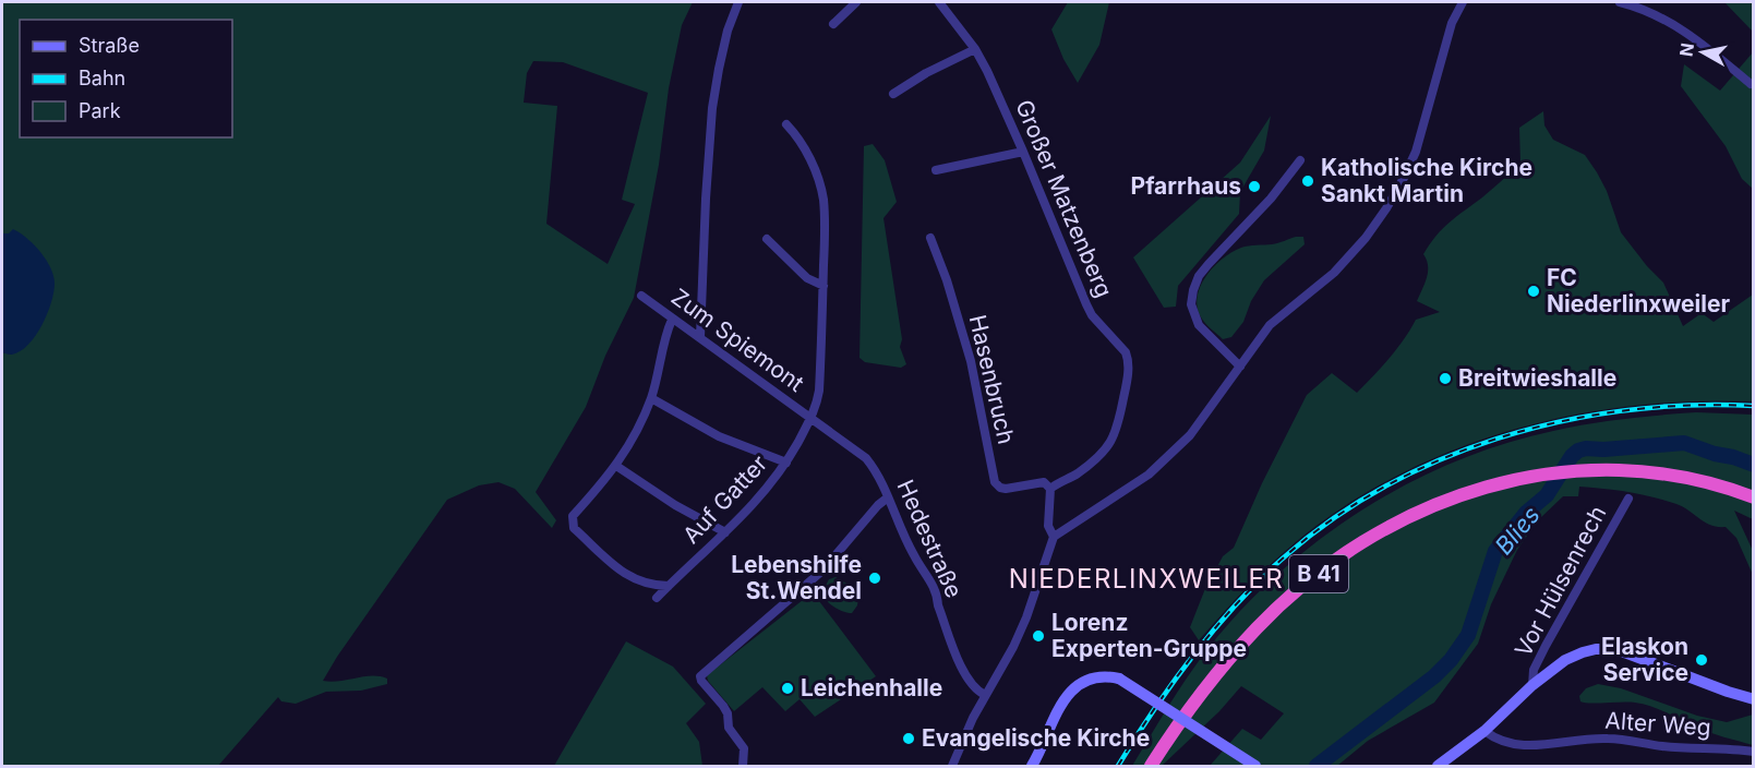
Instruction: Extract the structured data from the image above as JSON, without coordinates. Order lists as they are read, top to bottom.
{
  "streets": {
    "highway": ["B 41"],
    "street": [
      "Großer Matzenberg",
      "Zum Spiemont",
      "Hasenbruch",
      "Auf Gatter",
      "Hedestraße",
      "Vor Hülsenrech",
      "Alter Weg"
    ]
  },
  "crossings": [
    ["Großer Matzenberg", "Hasenbruch"],
    ["Zum Spiemont", "Auf Gatter"],
    ["Zum Spiemont", "Hedestraße"],
    ["Auf Gatter", "Hedestraße"]
  ],
  "districts": ["NIEDERLINXWEILER"],
  "water": ["Blies"],
  "places": [
    "Katholische Kirche Sankt Martin",
    "Pfarrhaus",
    "FC Niederlinxweiler",
    "Breitwieshalle",
    "Lebenshilfe St.Wendel",
    "Lorenz Experten-Gruppe",
    "Elaskon Service",
    "Leichenhalle",
    "Evangelische Kirche"
  ],
  "legend": ["Straße", "Bahn", "Park"],
  "north": "left"
}
